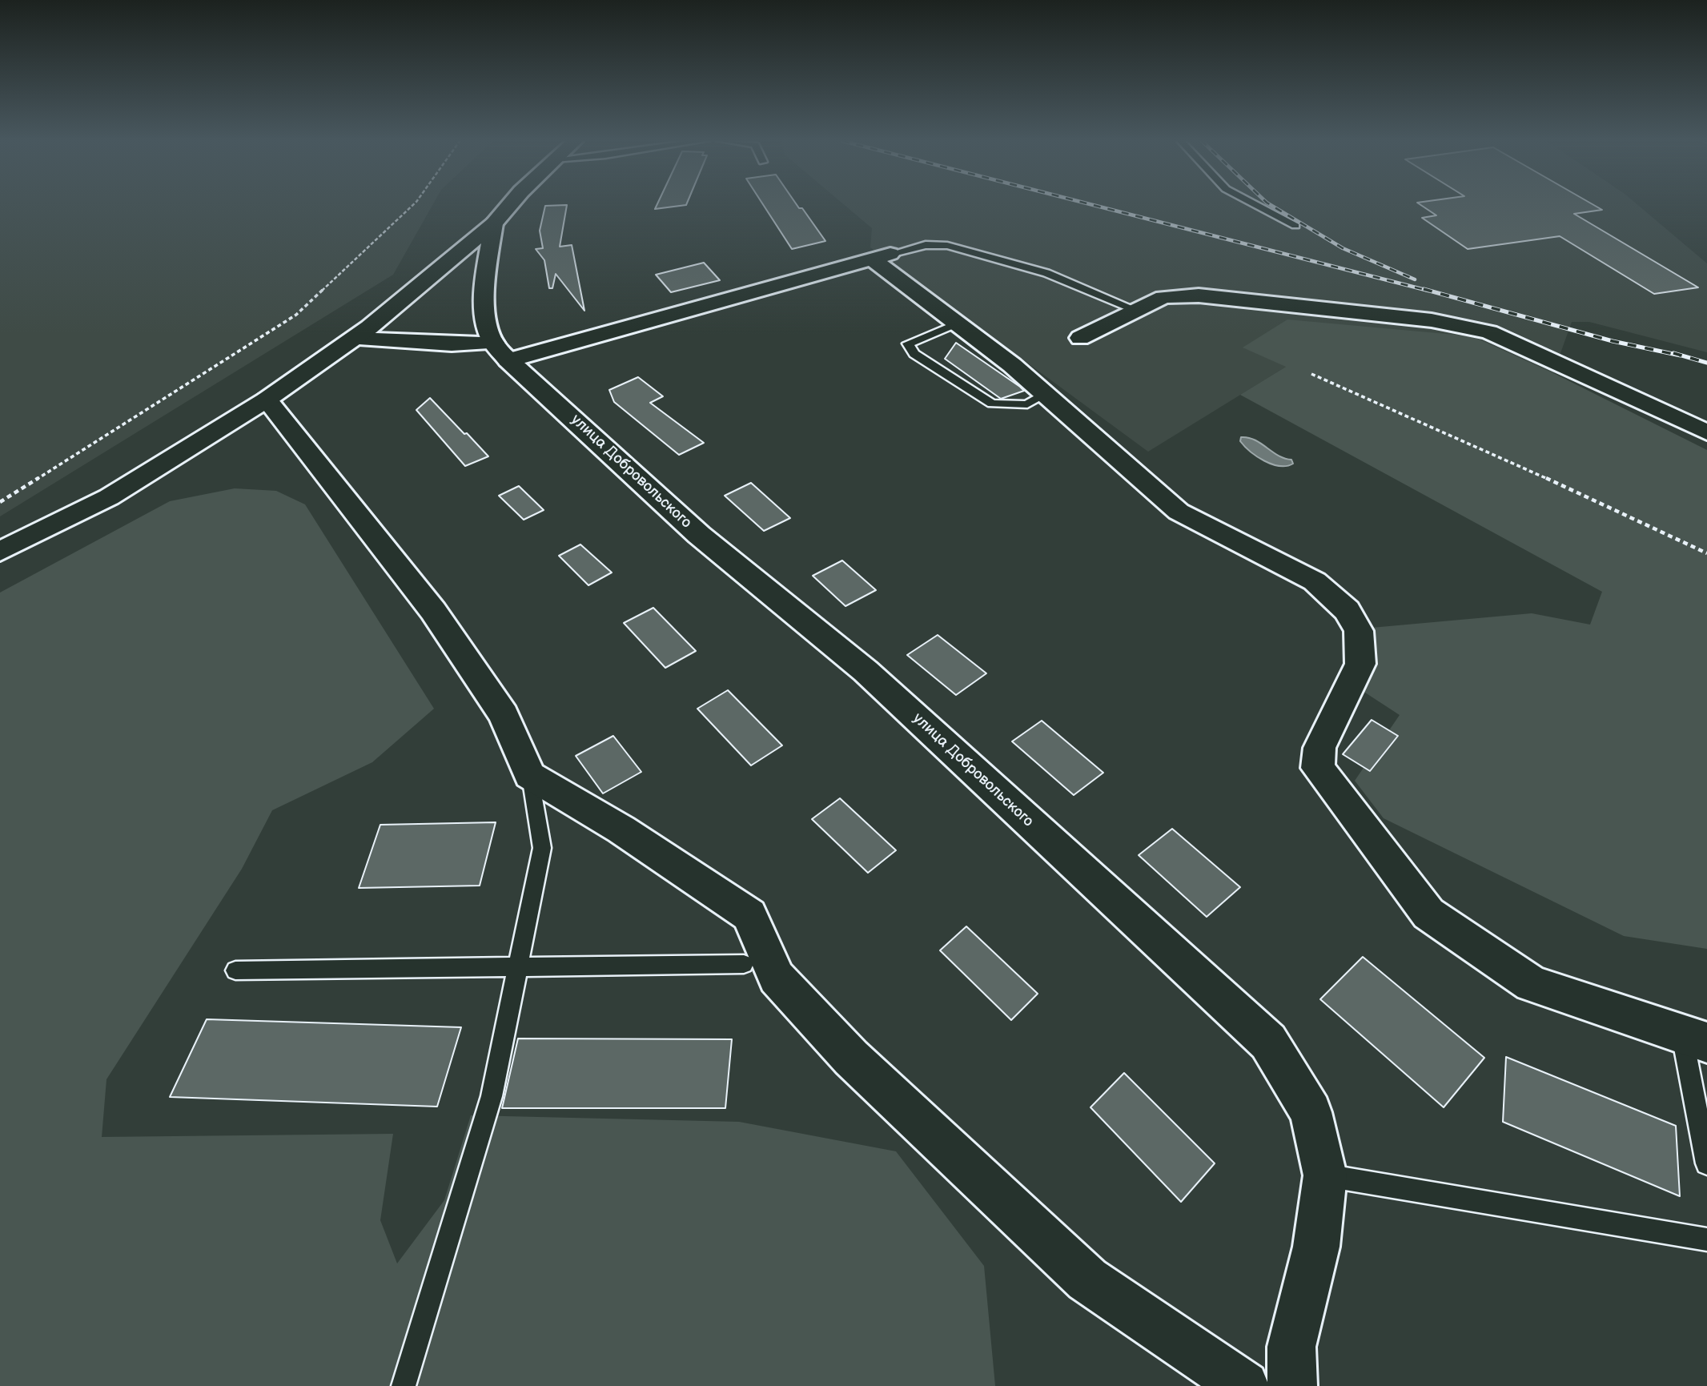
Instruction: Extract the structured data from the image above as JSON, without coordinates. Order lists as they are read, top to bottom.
{
  "streets": {
    "street": ["улица Добровольского"]
  }
}
